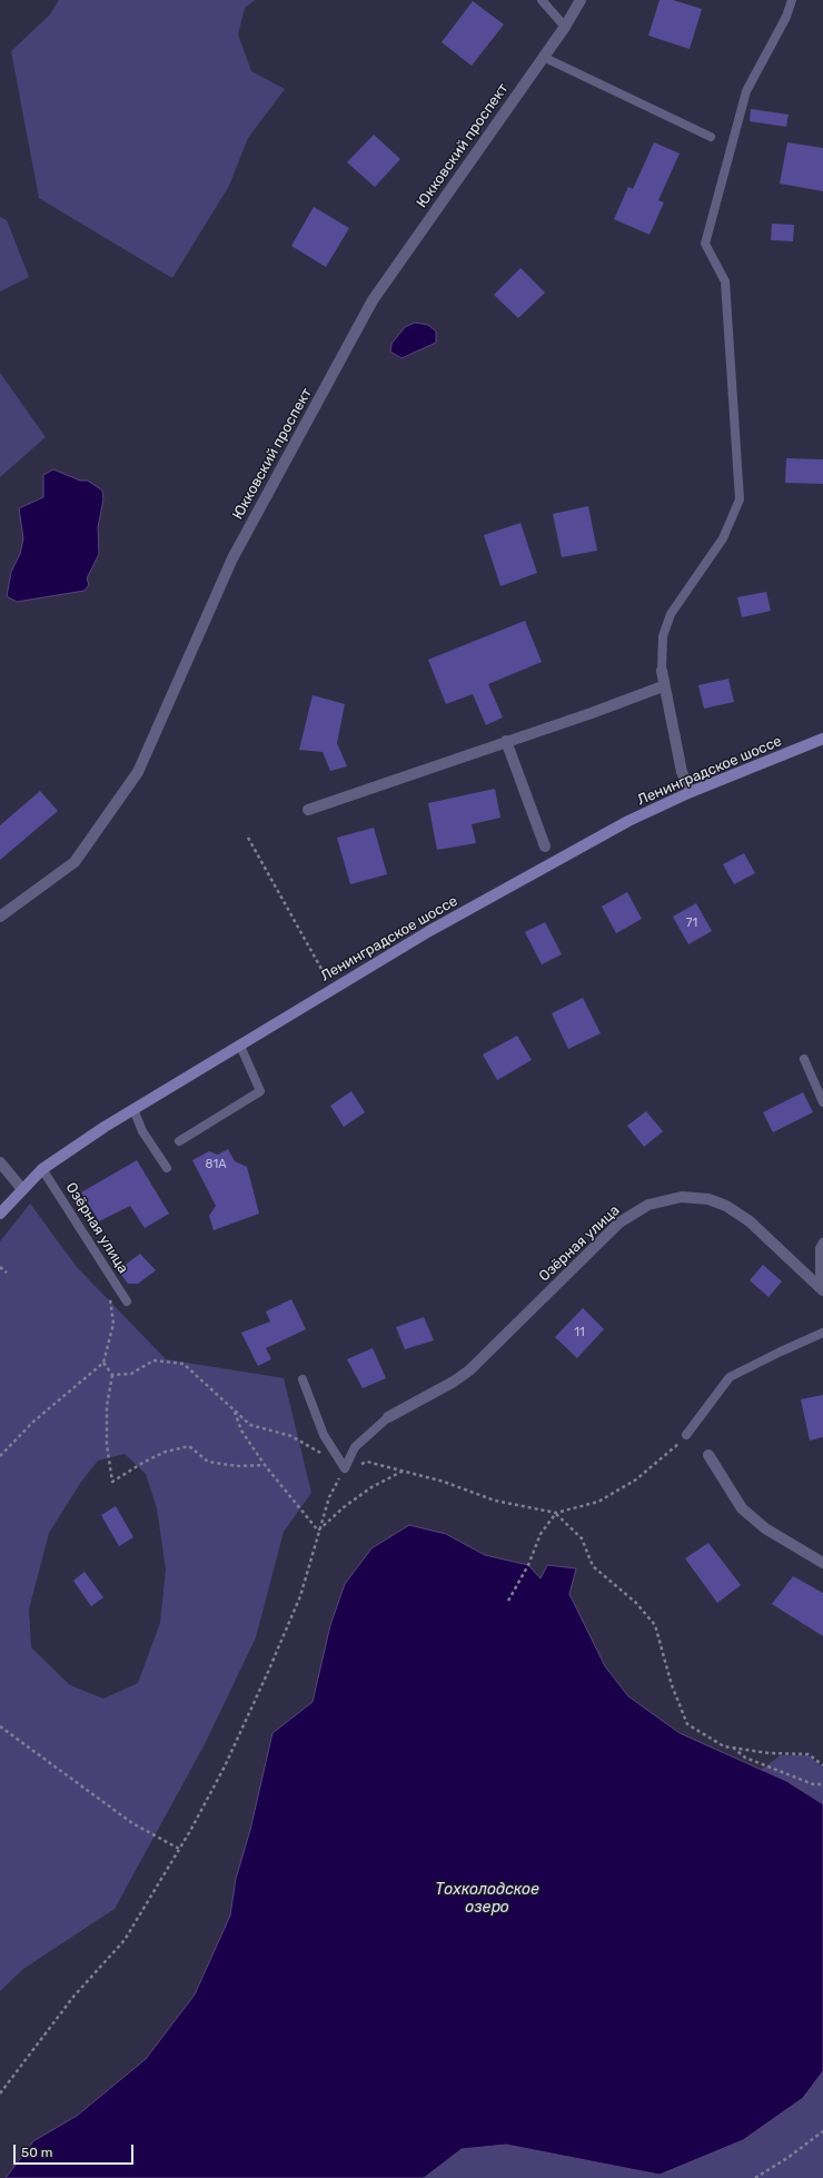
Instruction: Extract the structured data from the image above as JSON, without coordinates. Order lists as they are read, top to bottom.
{
  "streets": {
    "main road": ["Ленинградское шоссе"],
    "street": ["Юкковский проспект", "Озёрная улица"]
  },
  "crossings": [
    ["Ленинградское шоссе", "Озёрная улица"]
  ],
  "water": ["Тохколодское озеро"],
  "house_numbers": ["71", "81А", "11"],
  "scale_bar": "50 m"
}
